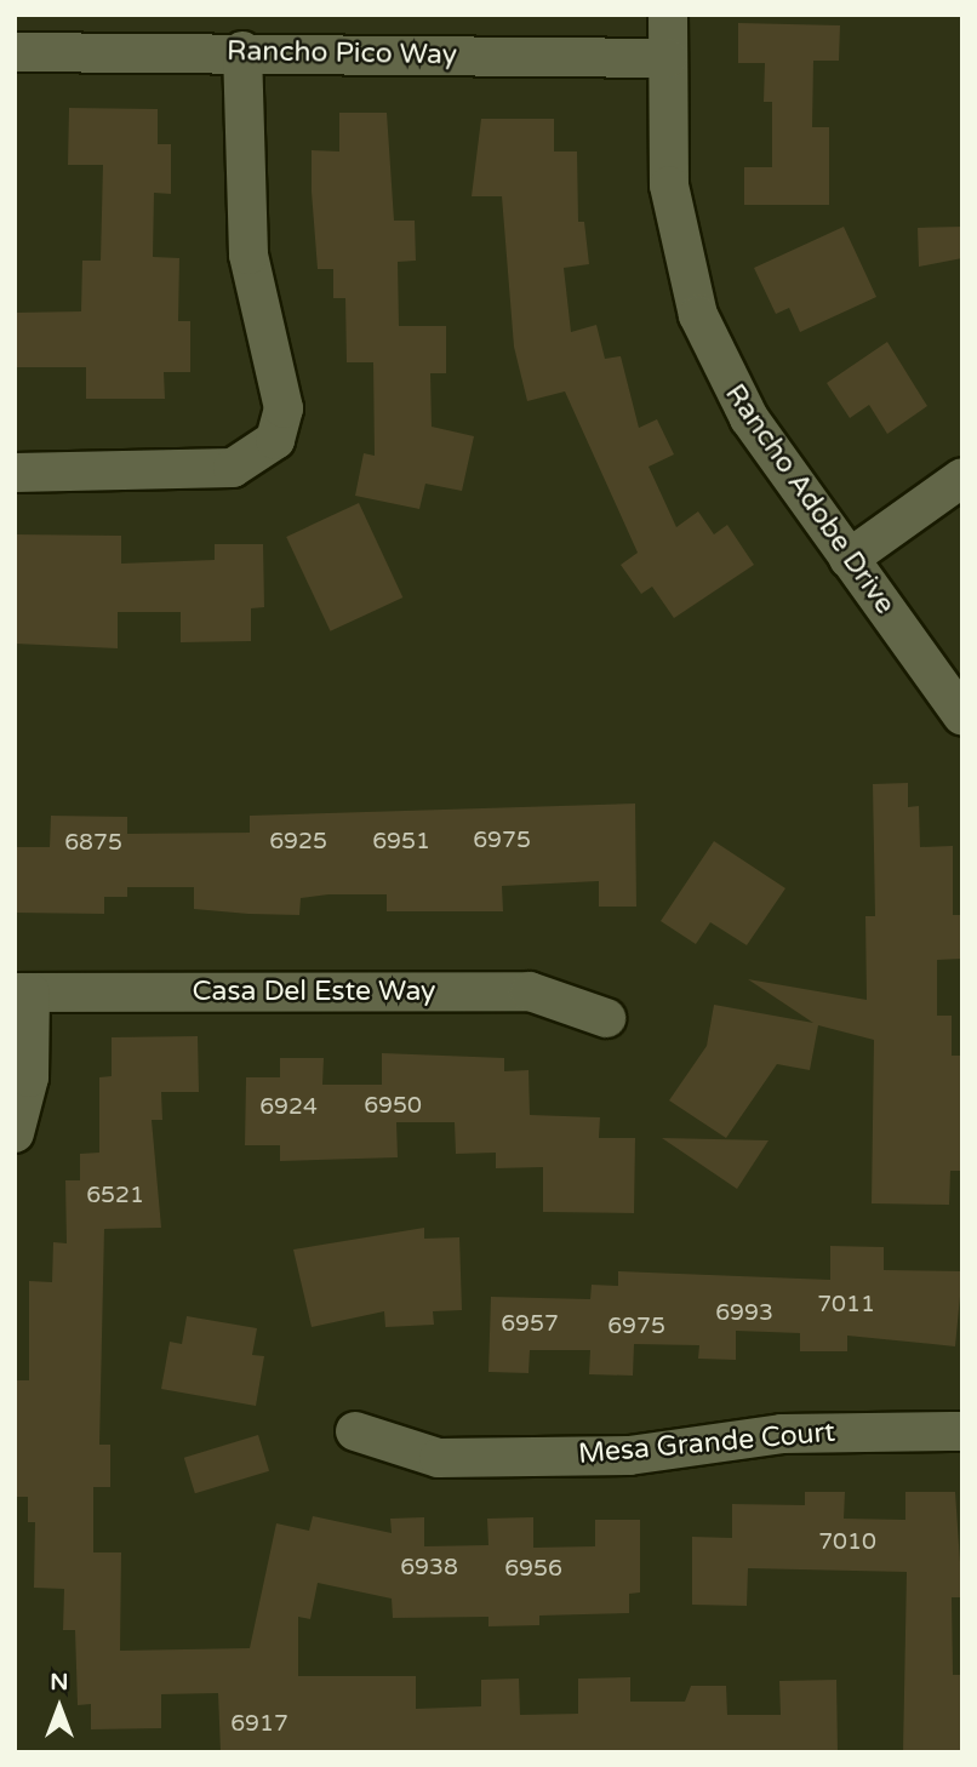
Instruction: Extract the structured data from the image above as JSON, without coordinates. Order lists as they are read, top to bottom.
{
  "streets": {
    "street": [
      "Rancho Pico Way",
      "Rancho Adobe Drive",
      "Casa Del Este Way",
      "Mesa Grande Court"
    ]
  },
  "crossings": [
    ["Rancho Pico Way", "Rancho Adobe Drive"]
  ],
  "house_numbers": [
    "6975",
    "6925",
    "6951",
    "6875",
    "6950",
    "6924",
    "6521",
    "7011",
    "6993",
    "6957",
    "6975",
    "7010",
    "6938",
    "6956",
    "6917"
  ],
  "north": "top"
}
